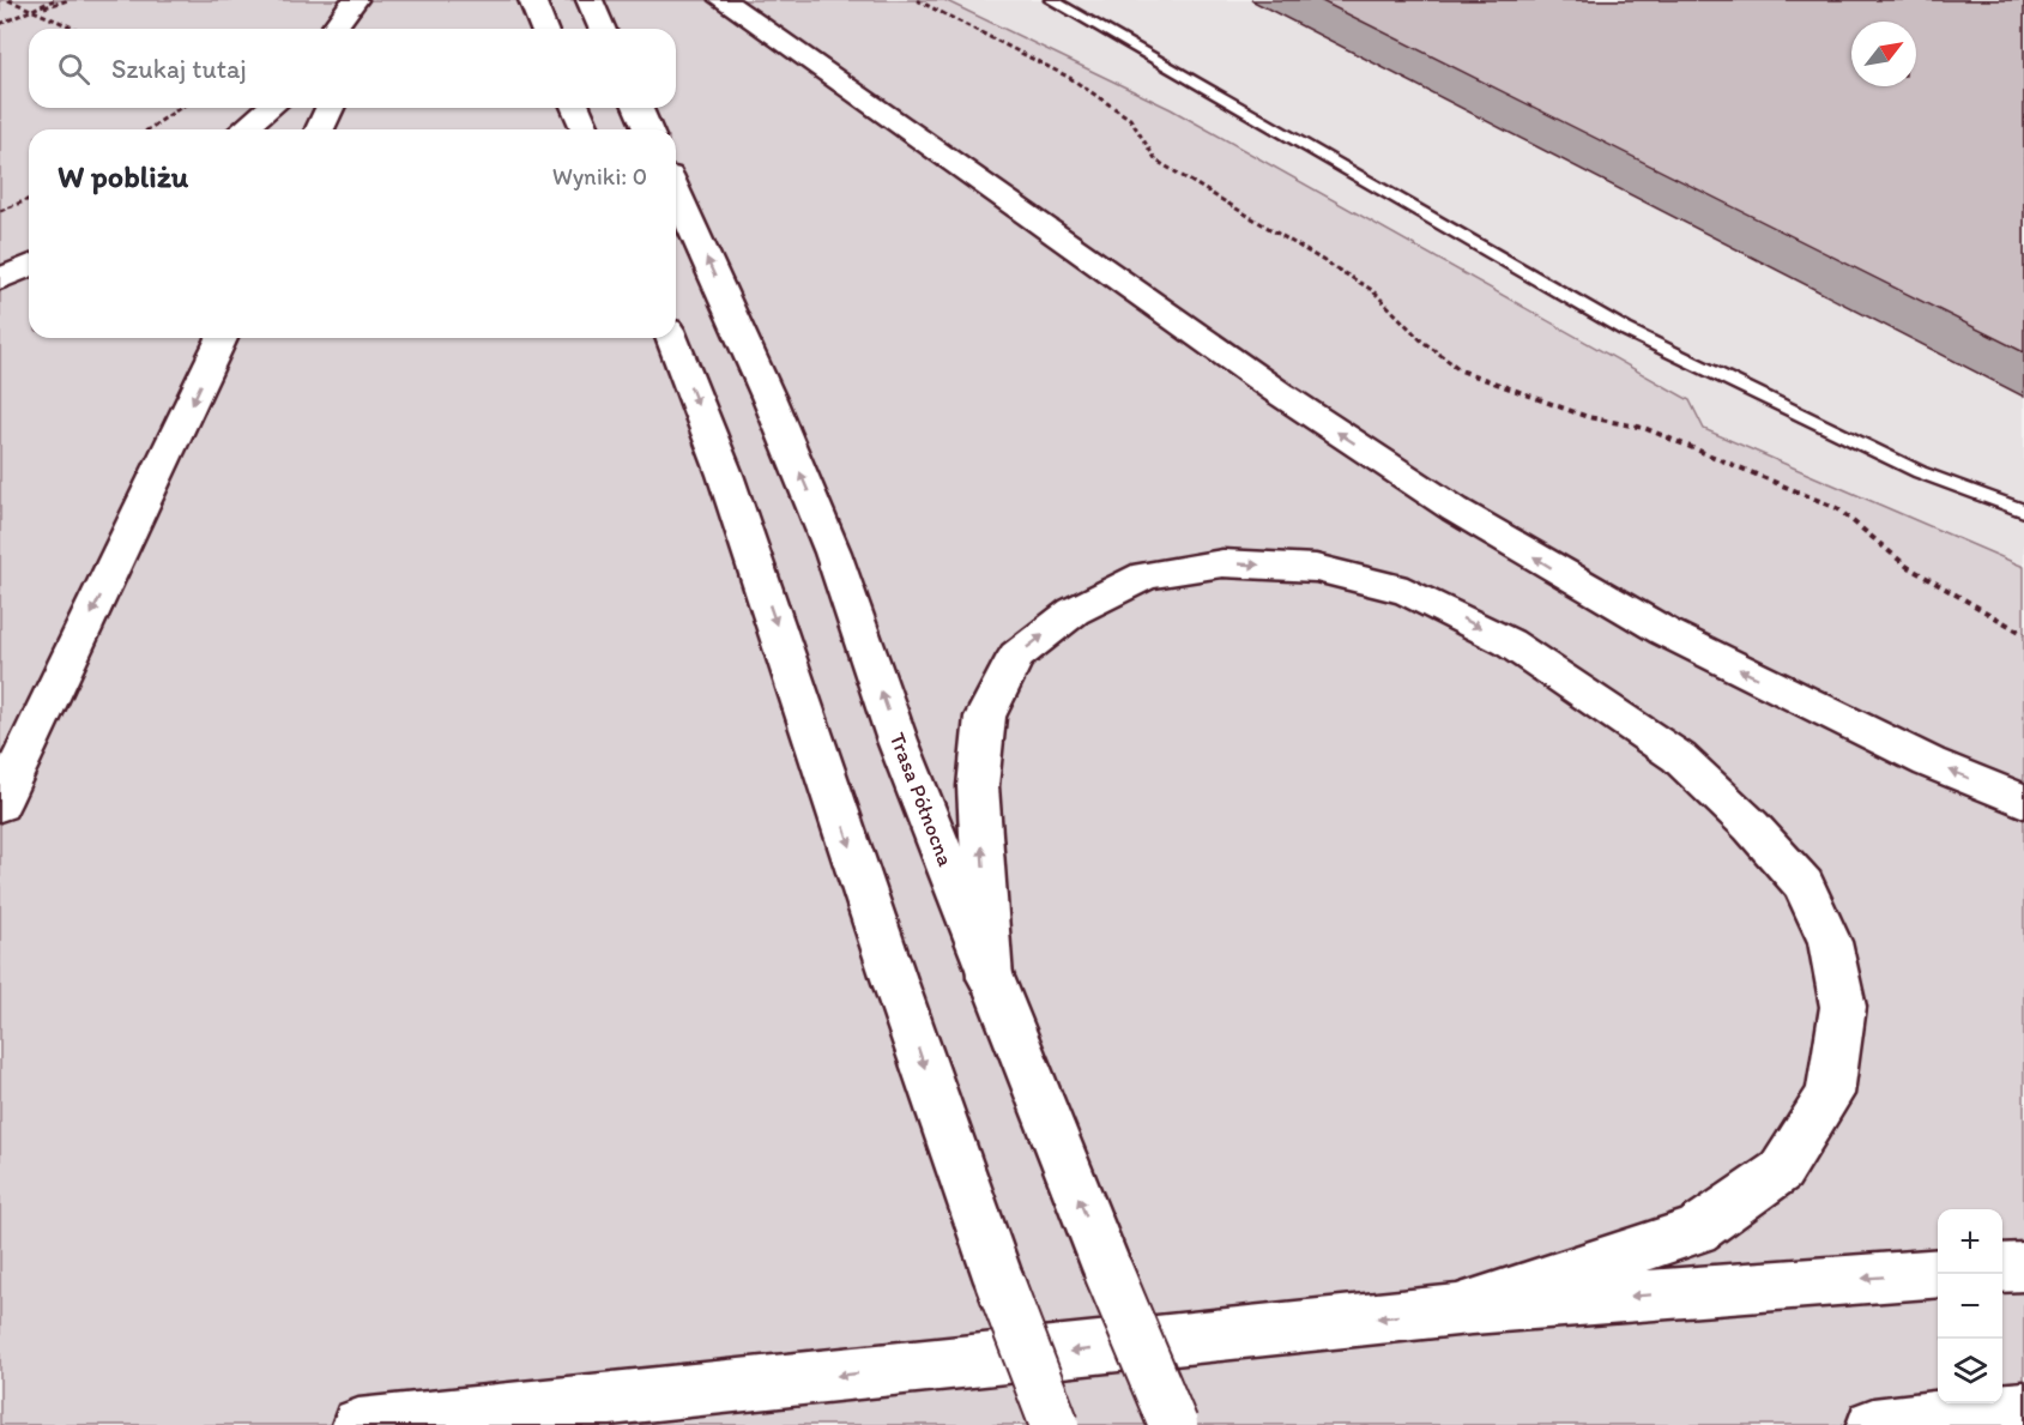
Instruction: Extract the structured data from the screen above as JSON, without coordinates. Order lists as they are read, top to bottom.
{
  "streets": {
    "main road": ["Trasa Północna"]
  },
  "north": "top right",
  "page": {
    "search": "Szukaj tutaj",
    "heading": ["W pobliżu", "Wyniki: 0"],
    "map_buttons": ["+", "−"]
  }
}
